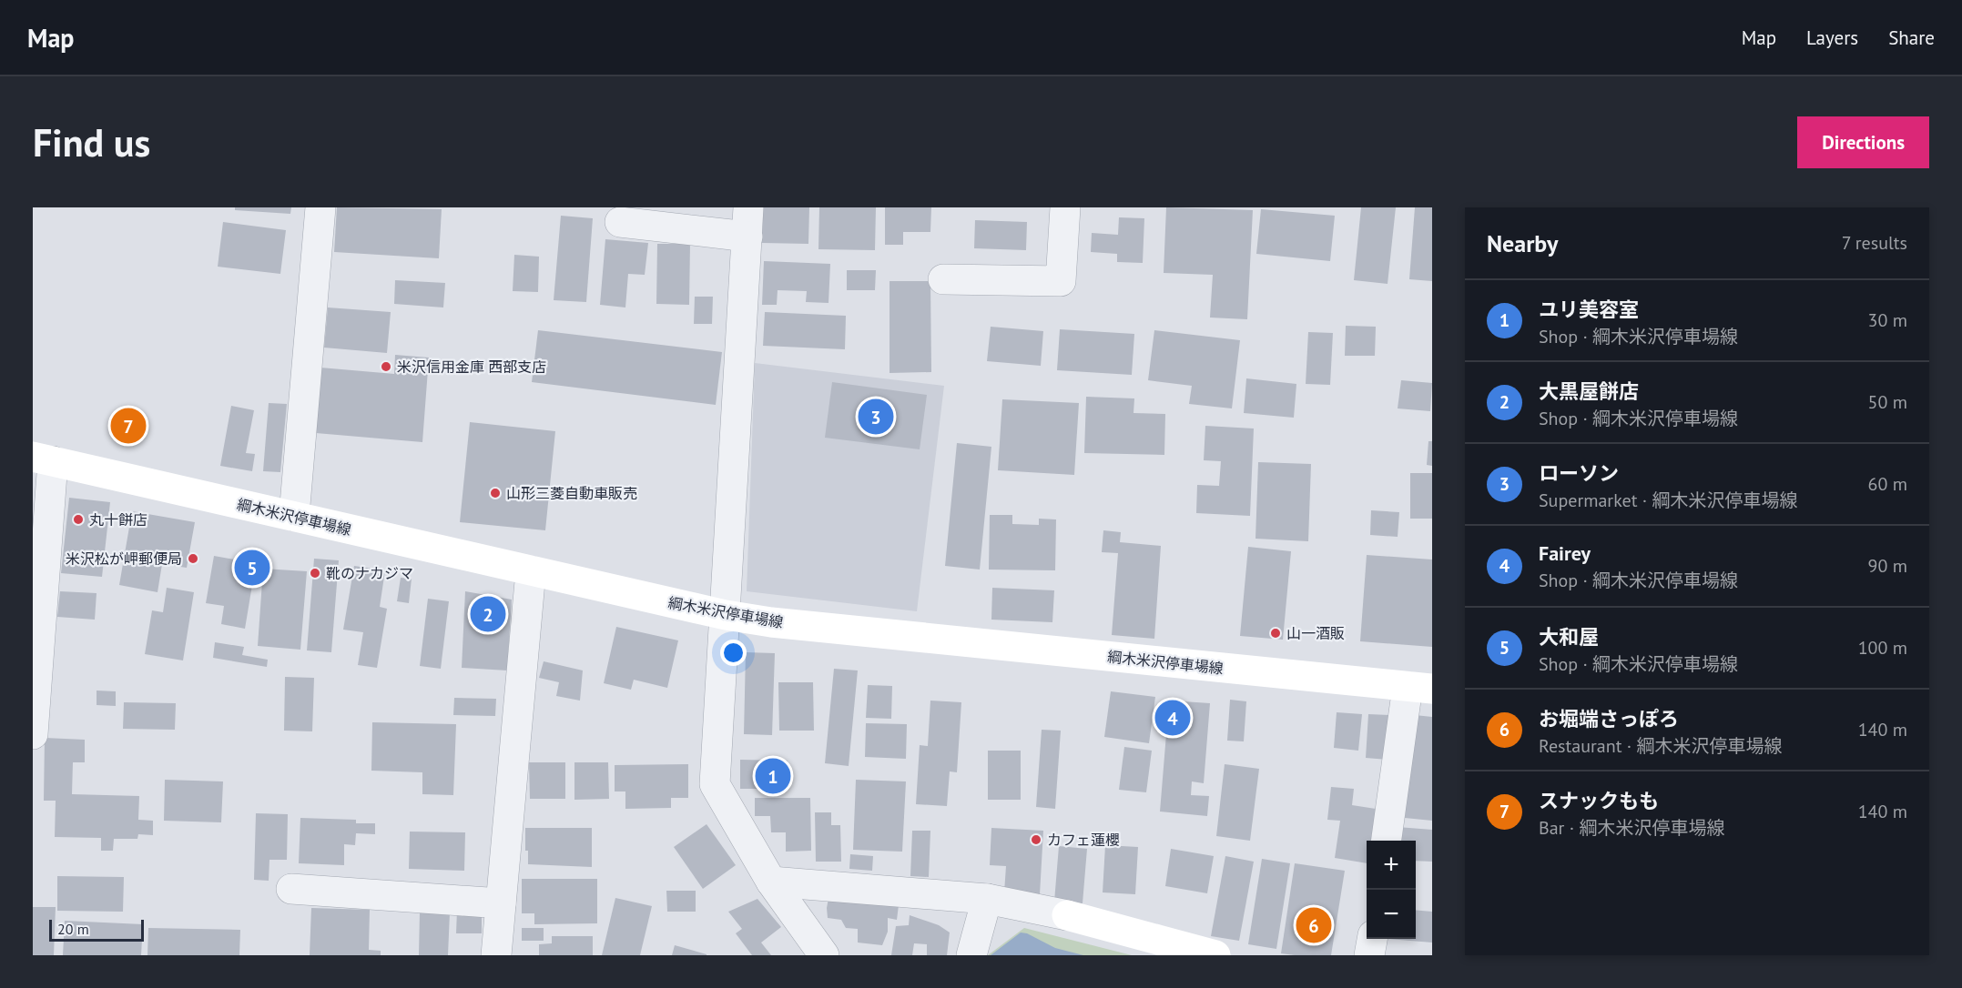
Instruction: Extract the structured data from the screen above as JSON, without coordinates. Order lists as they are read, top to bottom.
{
  "streets": {
    "main road": ["綱木米沢停車場線"]
  },
  "places": [
    "米沢信用金庫 西部支店",
    "山形三菱自動車販売",
    "丸十餅店",
    "米沢松が岬郵便局",
    "靴のナカジマ",
    "山一酒販",
    "カフェ蓮櫻"
  ],
  "scale_bar": "20 m",
  "page": {
    "header": "Map",
    "nav": ["Map", "Layers", "Share"],
    "buttons": "Directions",
    "title": "Find us",
    "heading": ["Nearby", "7 results"],
    "list": [
      {
        "mark": "1",
        "name": "ユリ美容室",
        "note": "Shop · 綱木米沢停車場線",
        "value": "30 m"
      },
      {
        "mark": "2",
        "name": "大黒屋餅店",
        "note": "Shop · 綱木米沢停車場線",
        "value": "50 m"
      },
      {
        "mark": "3",
        "name": "ローソン",
        "note": "Supermarket · 綱木米沢停車場線",
        "value": "60 m"
      },
      {
        "mark": "4",
        "name": "Fairey",
        "note": "Shop · 綱木米沢停車場線",
        "value": "90 m"
      },
      {
        "mark": "5",
        "name": "大和屋",
        "note": "Shop · 綱木米沢停車場線",
        "value": "100 m"
      },
      {
        "mark": "6",
        "name": "お堀端さっぽろ",
        "note": "Restaurant · 綱木米沢停車場線",
        "value": "140 m"
      },
      {
        "mark": "7",
        "name": "スナックもも",
        "note": "Bar · 綱木米沢停車場線",
        "value": "140 m"
      }
    ],
    "pins": [
      "3",
      "7",
      "5",
      "2",
      "4",
      "1",
      "6"
    ],
    "map_buttons": ["+", "−"],
    "scale": "20 m"
  }
}
